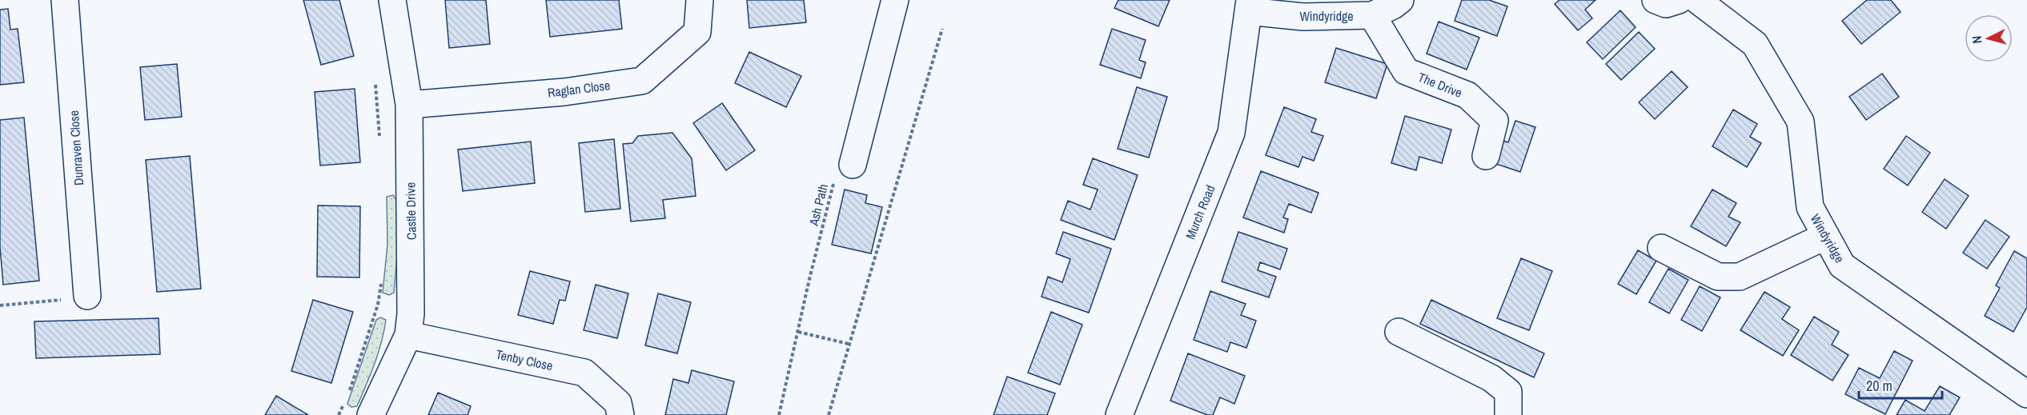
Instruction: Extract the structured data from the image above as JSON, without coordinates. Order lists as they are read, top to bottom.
{
  "streets": {
    "street": [
      "Windyridge",
      "The Drive",
      "Raglan Close",
      "Dunraven Close",
      "Castle Drive",
      "Murch Road",
      "Tenby Close"
    ],
    "path": ["Ash Path"]
  },
  "crossings": [
    ["Windyridge", "The Drive"],
    ["Windyridge", "Murch Road"],
    ["Raglan Close", "Castle Drive"],
    ["Castle Drive", "Tenby Close"]
  ],
  "scale_bar": "20 m",
  "north": "left"
}
